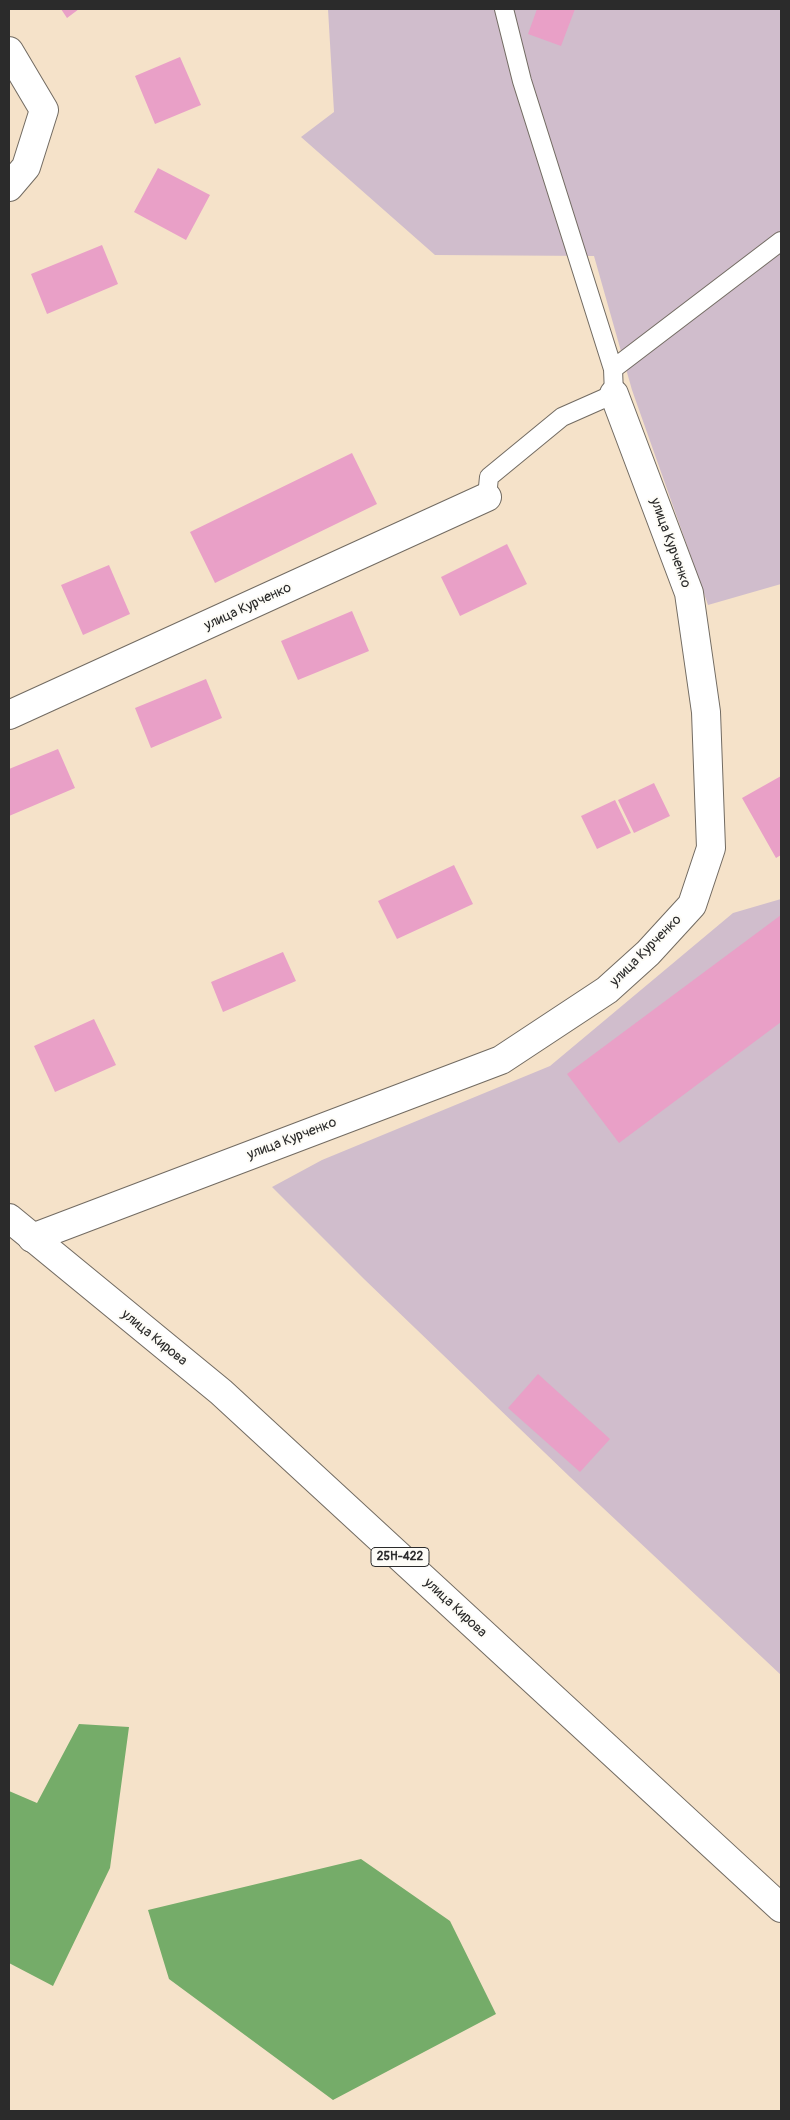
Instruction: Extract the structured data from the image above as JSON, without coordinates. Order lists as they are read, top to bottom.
{
  "streets": {
    "street": ["улица Курченко", "улица Кирова", "25Н-422"]
  },
  "crossings": [
    ["улица Курченко", "улица Кирова"]
  ]
}
